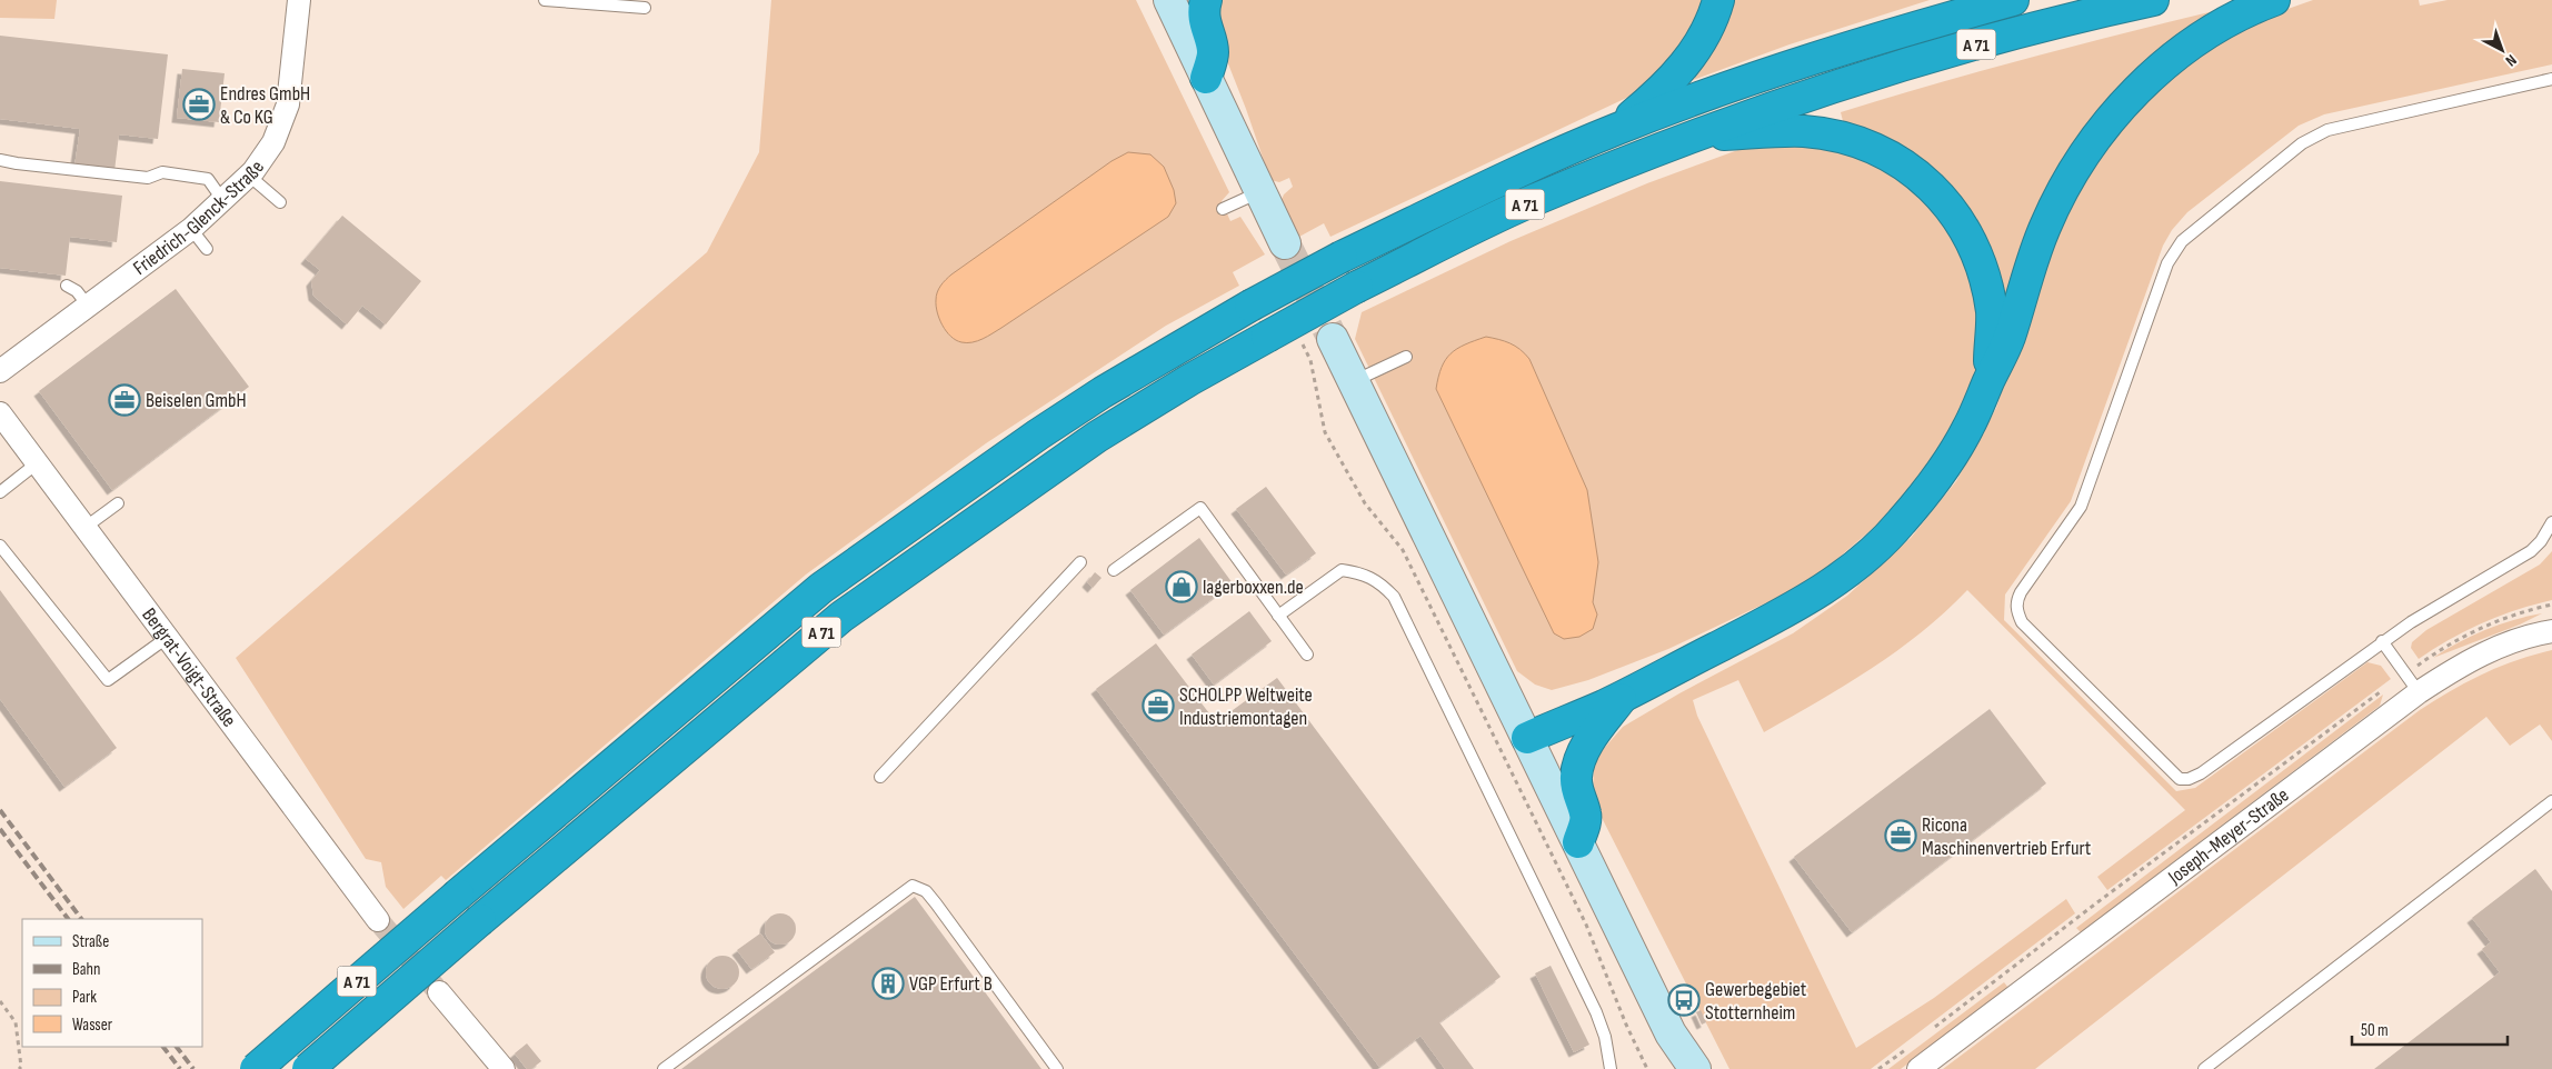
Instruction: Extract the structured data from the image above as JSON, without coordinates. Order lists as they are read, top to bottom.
{
  "streets": {
    "highway": ["A 71"],
    "street": ["Friedrich-Glenck-Straße", "Bergrat-Voigt-Straße", "Joseph-Meyer-Straße"]
  },
  "places": {
    "office": [
      "Endres GmbH & Co KG",
      "Beiselen GmbH",
      "SCHOLPP Weltweite Industriemontagen",
      "Ricona Maschinenvertrieb Erfurt"
    ],
    "shop": ["lagerboxxen.de"],
    "building": ["VGP Erfurt B"],
    "bus stop": ["Gewerbegebiet Stotternheim"]
  },
  "legend": [
    "Straße",
    "Bahn",
    "Park",
    "Wasser"
  ],
  "scale_bar": "50 m",
  "north": "bottom right"
}
